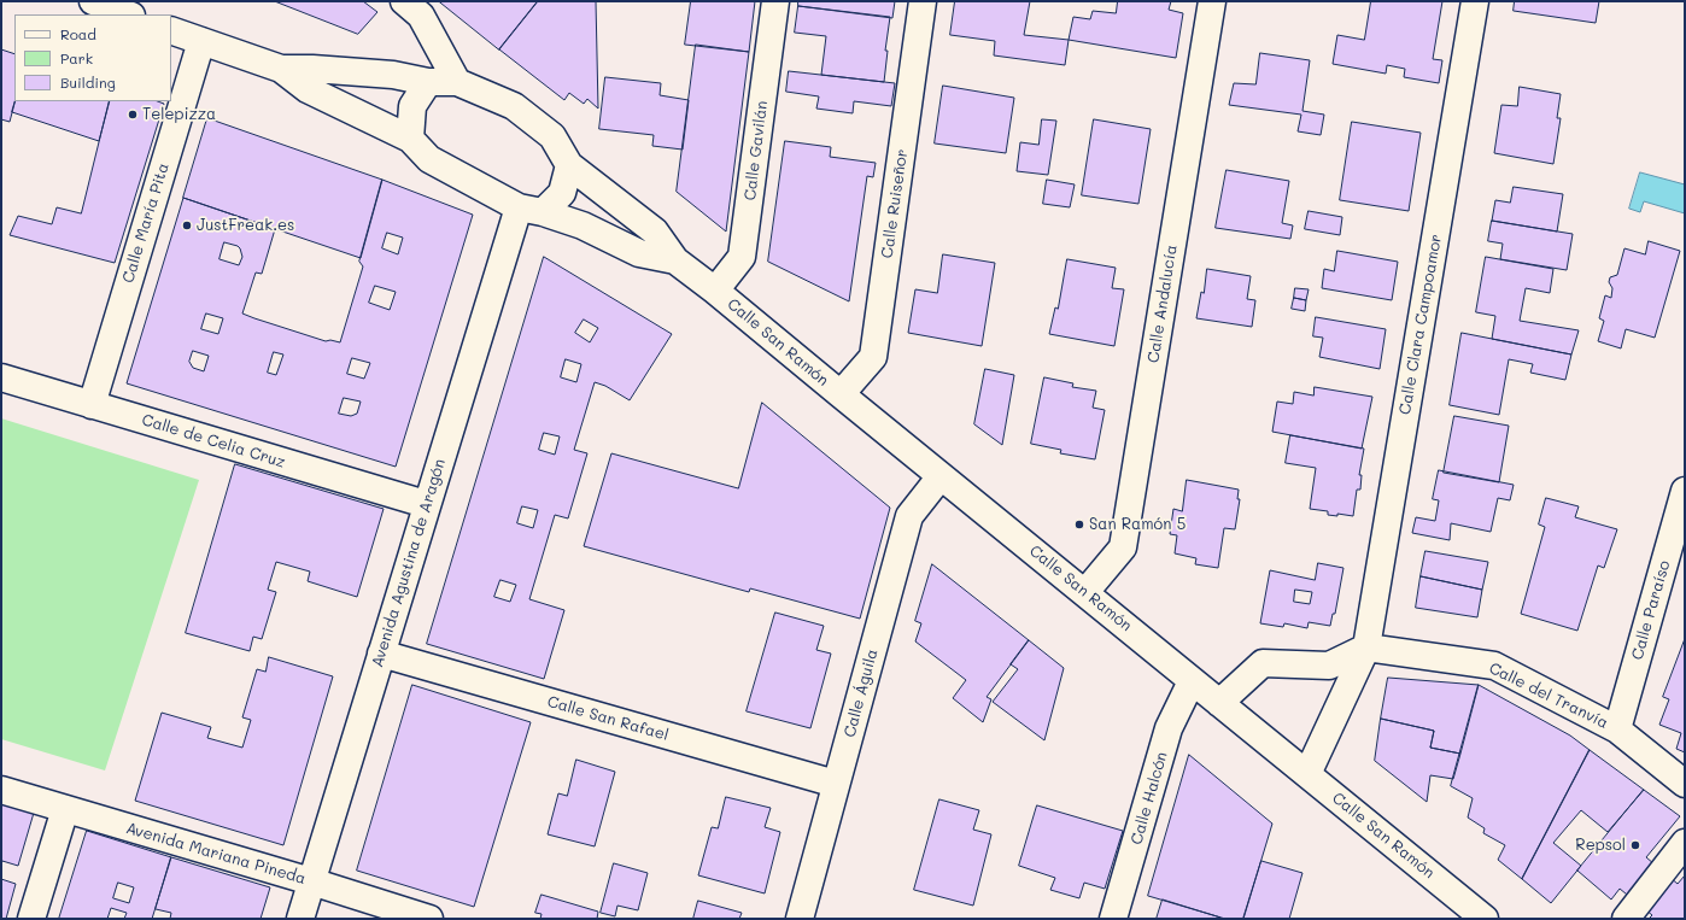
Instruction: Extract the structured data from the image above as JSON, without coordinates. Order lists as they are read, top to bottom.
{
  "streets": {
    "street": [
      "Calle Gavilán",
      "Calle Ruiseñor",
      "Calle María Pita",
      "Calle Andalucía",
      "Calle Clara Campoamor",
      "Calle San Ramón",
      "Calle de Celia Cruz",
      "Avenida Agustina de Aragón",
      "Calle Paraíso",
      "Calle Águila",
      "Calle del Tranvía",
      "Calle San Rafael",
      "Calle Halcón",
      "Avenida Mariana Pineda"
    ]
  },
  "crossings": [
    ["Calle Gavilán", "Calle San Ramón"],
    ["Calle Ruiseñor", "Calle San Ramón"],
    ["Calle María Pita", "Calle de Celia Cruz"],
    ["Calle Andalucía", "Calle San Ramón"],
    ["Calle Clara Campoamor", "Calle San Ramón"],
    ["Calle Clara Campoamor", "Calle del Tranvía"],
    ["Calle San Ramón", "Avenida Agustina de Aragón"],
    ["Calle San Ramón", "Calle Águila"],
    ["Calle San Ramón", "Calle Halcón"],
    ["Calle de Celia Cruz", "Avenida Agustina de Aragón"],
    ["Avenida Agustina de Aragón", "Calle San Rafael"],
    ["Avenida Agustina de Aragón", "Avenida Mariana Pineda"],
    ["Calle Paraíso", "Calle del Tranvía"],
    ["Calle Águila", "Calle San Rafael"]
  ],
  "places": [
    "Telepizza",
    "JustFreak.es",
    "San Ramón 5",
    "Repsol"
  ],
  "legend": ["Road", "Park", "Building"]
}
